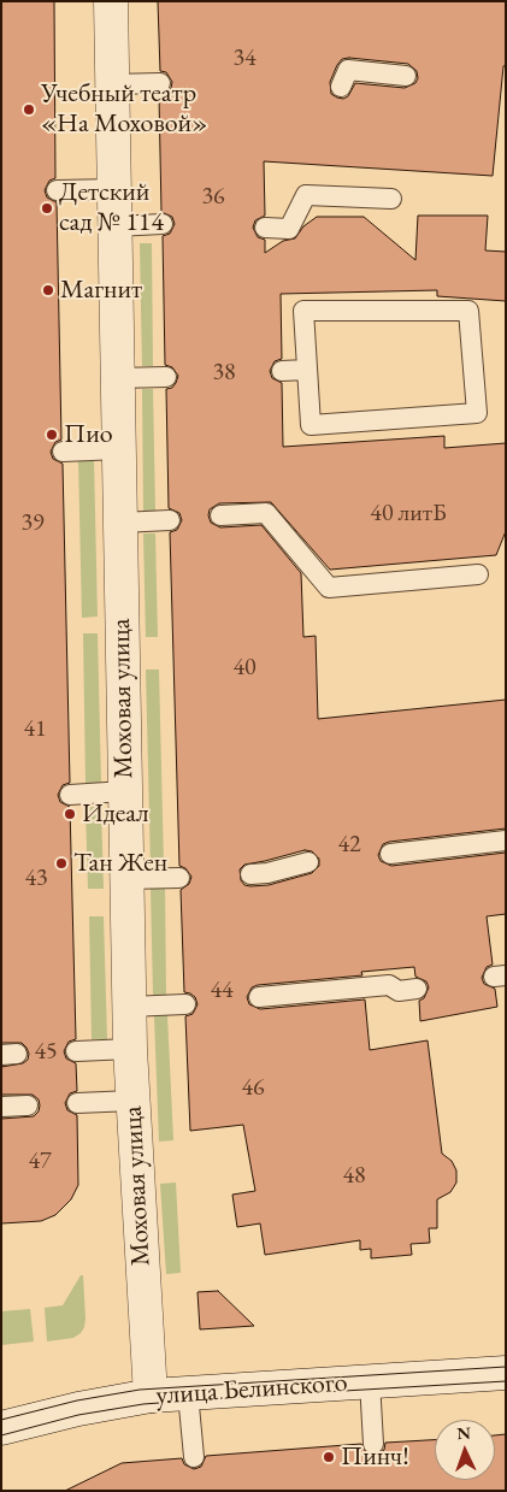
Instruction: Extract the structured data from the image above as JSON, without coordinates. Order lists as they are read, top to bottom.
{
  "streets": {
    "street": ["Моховая улица", "улица Белинского"]
  },
  "crossings": [
    ["Моховая улица", "улица Белинского"]
  ],
  "places": [
    "Учебный театр «На Моховой»",
    "Детский сад № 114",
    "Магнит",
    "Пио",
    "Идеал",
    "Тан Жен",
    "Пинч!"
  ],
  "house_numbers": [
    "34",
    "36",
    "38",
    "40 литБ",
    "39",
    "40",
    "41",
    "42",
    "43",
    "44",
    "45",
    "46",
    "47",
    "48"
  ],
  "north": "top"
}
